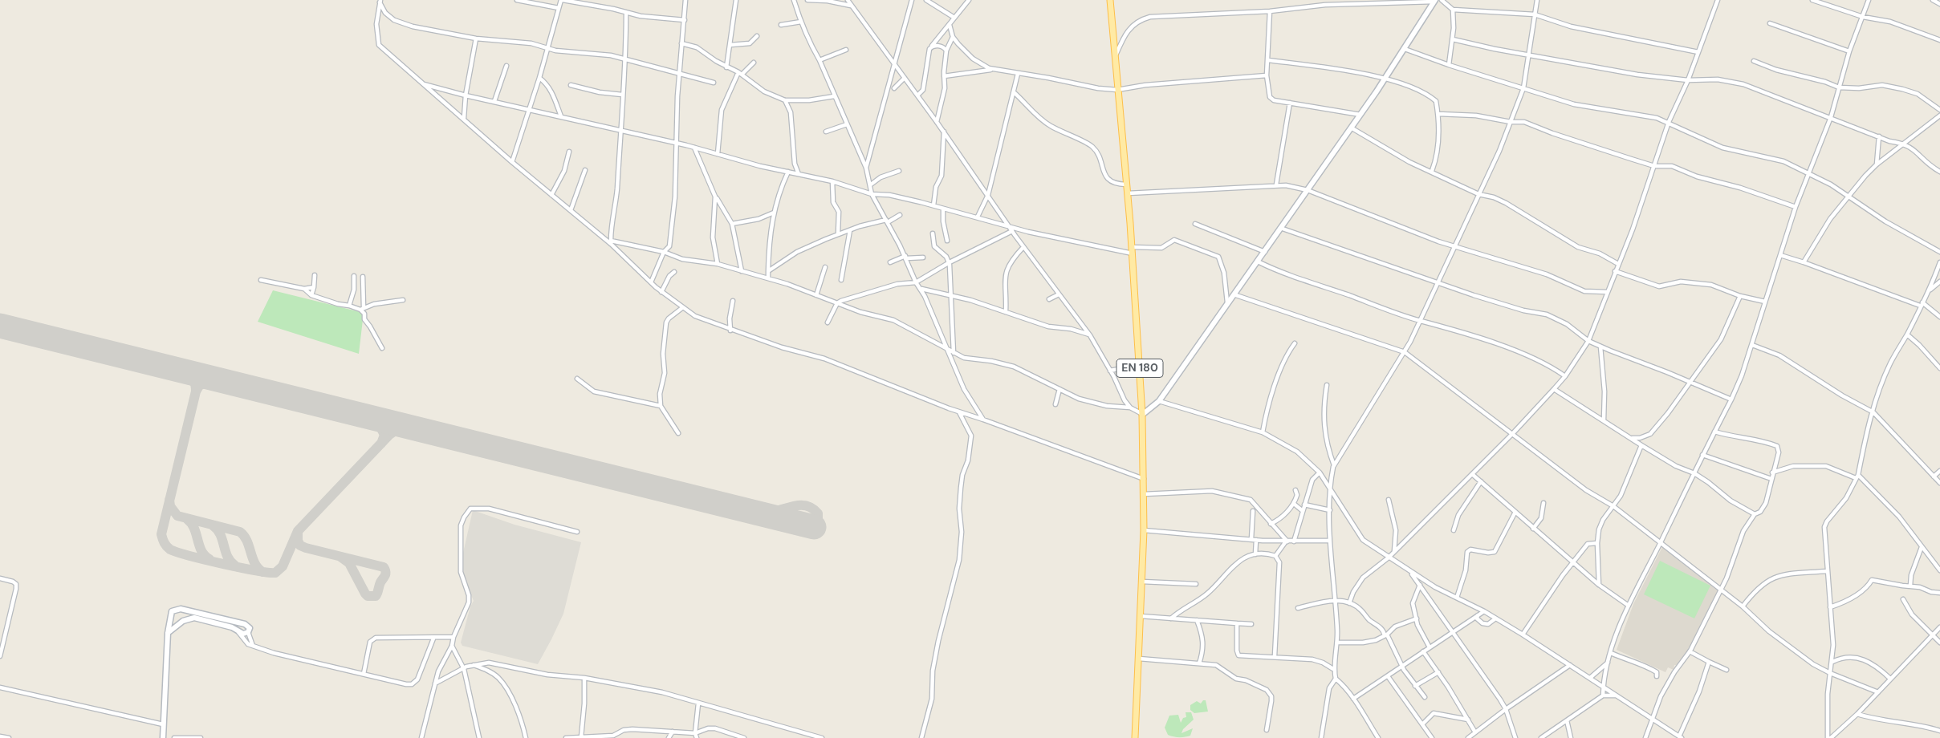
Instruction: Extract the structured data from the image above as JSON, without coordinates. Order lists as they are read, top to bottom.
{
  "streets": {
    "main road": ["EN 180"]
  }
}
